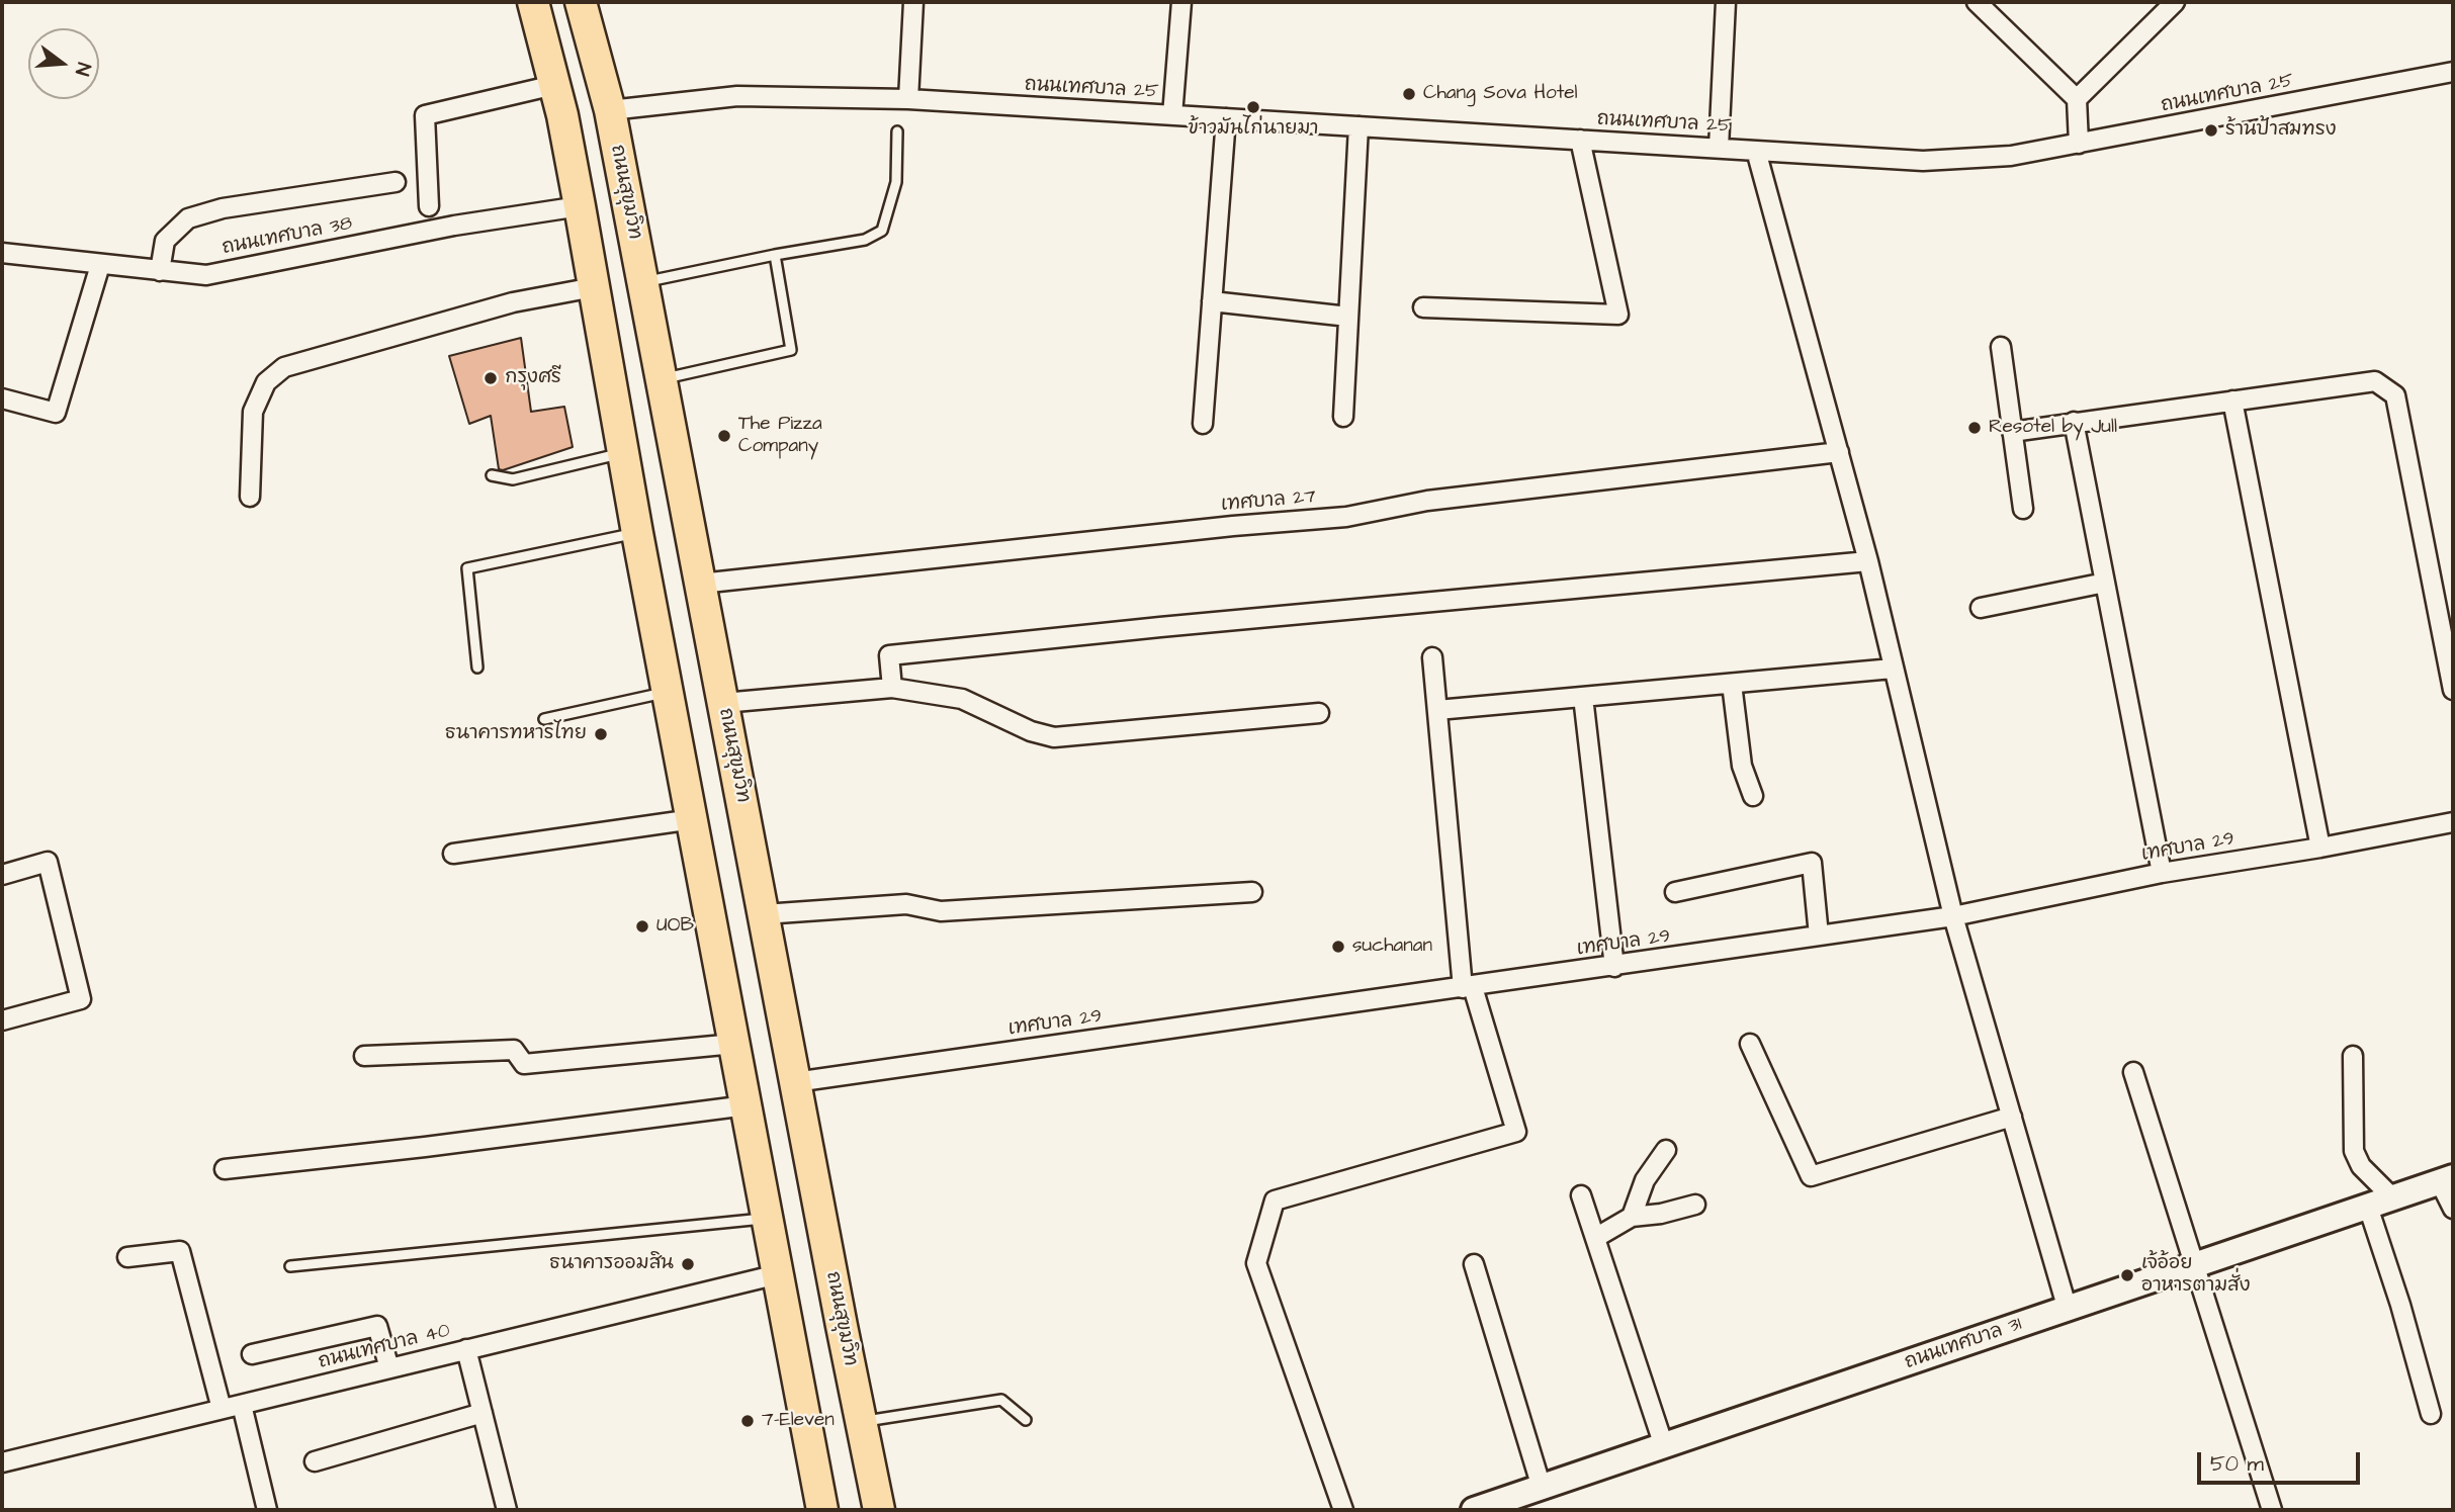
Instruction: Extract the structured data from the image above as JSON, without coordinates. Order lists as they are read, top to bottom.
{
  "streets": {
    "highway": ["ถนนสุขุมวิท"],
    "main road": ["ถนนเทศบาล 31"],
    "street": [
      "ถนนเทศบาล 25",
      "ถนนเทศบาล 38",
      "เทศบาล 27",
      "เทศบาล 29",
      "ถนนเทศบาล 40"
    ]
  },
  "crossings": [
    ["ถนนเทศบาล 25", "ถนนสุขุมวิท"],
    ["ถนนสุขุมวิท", "เทศบาล 27"],
    ["ถนนสุขุมวิท", "เทศบาล 29"]
  ],
  "places": [
    "Chang Sova Hotel",
    "ข้าวมันไก่นายมา",
    "ร้านป้าสมทรง",
    "กรุงศรี",
    "Resotel by Jull",
    "The Pizza Company",
    "ธนาคารทหารไทย",
    "UOB",
    "suchanan",
    "ธนาคารออมสิน",
    "เจ้อ้อย อาหารตามสั่ง",
    "7-Eleven"
  ],
  "scale_bar": "50 m",
  "north": "right"
}
